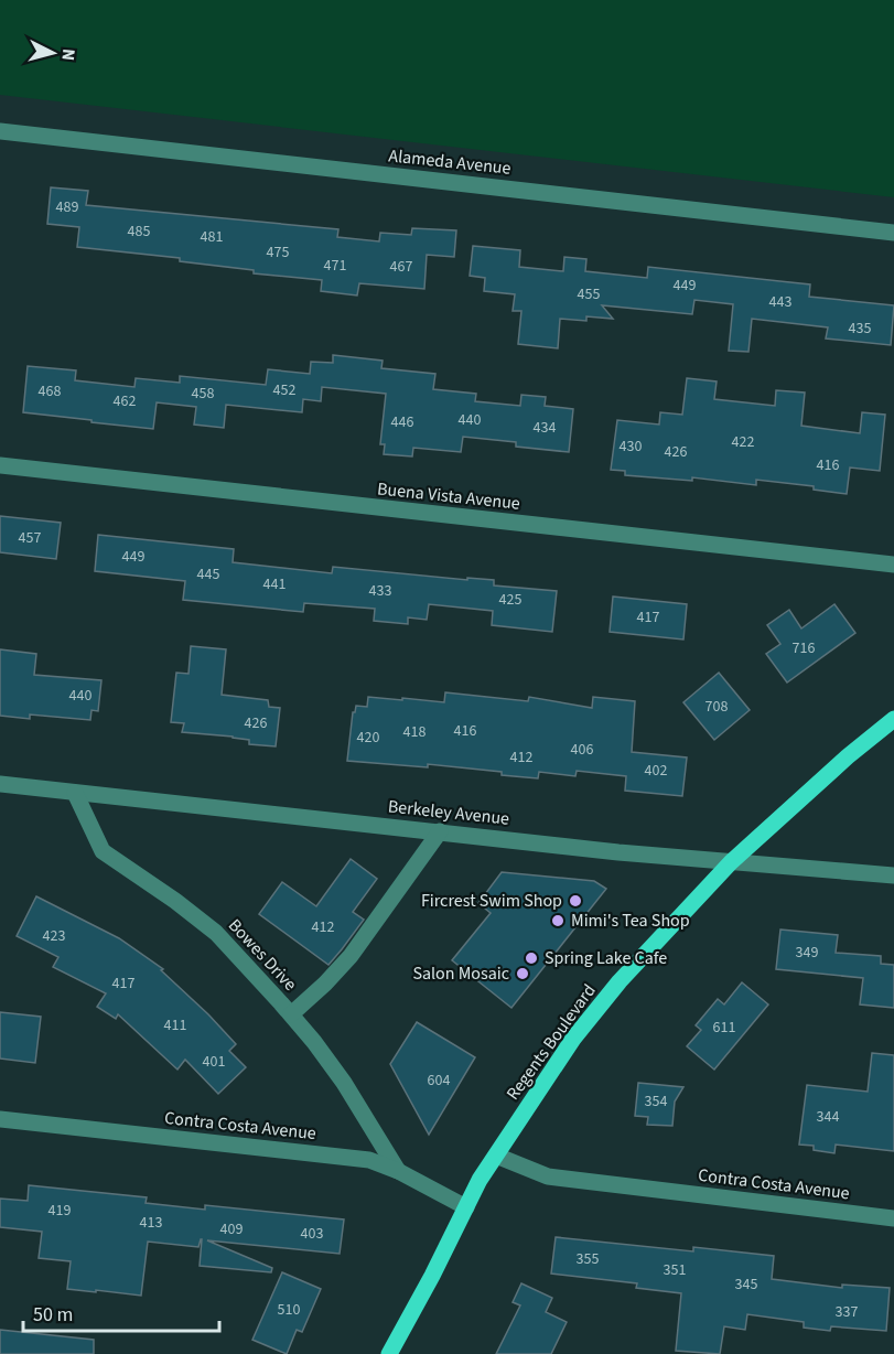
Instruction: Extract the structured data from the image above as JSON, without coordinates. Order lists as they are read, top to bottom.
{
  "streets": {
    "main road": ["Regents Boulevard"],
    "street": [
      "Alameda Avenue",
      "Buena Vista Avenue",
      "Berkeley Avenue",
      "Bowes Drive",
      "Contra Costa Avenue"
    ]
  },
  "crossings": [
    ["Berkeley Avenue", "Bowes Drive"],
    ["Berkeley Avenue", "Regents Boulevard"],
    ["Bowes Drive", "Contra Costa Avenue"],
    ["Regents Boulevard", "Contra Costa Avenue"]
  ],
  "places": [
    "Fircrest Swim Shop",
    "Mimi's Tea Shop",
    "Spring Lake Cafe",
    "Salon Mosaic"
  ],
  "house_numbers": [
    "489",
    "485",
    "481",
    "475",
    "471",
    "467",
    "449",
    "455",
    "443",
    "435",
    "452",
    "468",
    "458",
    "462",
    "440",
    "446",
    "434",
    "422",
    "430",
    "426",
    "416",
    "457",
    "449",
    "445",
    "441",
    "433",
    "425",
    "417",
    "716",
    "440",
    "708",
    "426",
    "416",
    "418",
    "420",
    "406",
    "412",
    "402",
    "412",
    "423",
    "349",
    "417",
    "411",
    "611",
    "401",
    "604",
    "354",
    "344",
    "419",
    "413",
    "409",
    "403",
    "355",
    "351",
    "345",
    "510",
    "337"
  ],
  "scale_bar": "50 m",
  "north": "right"
}
